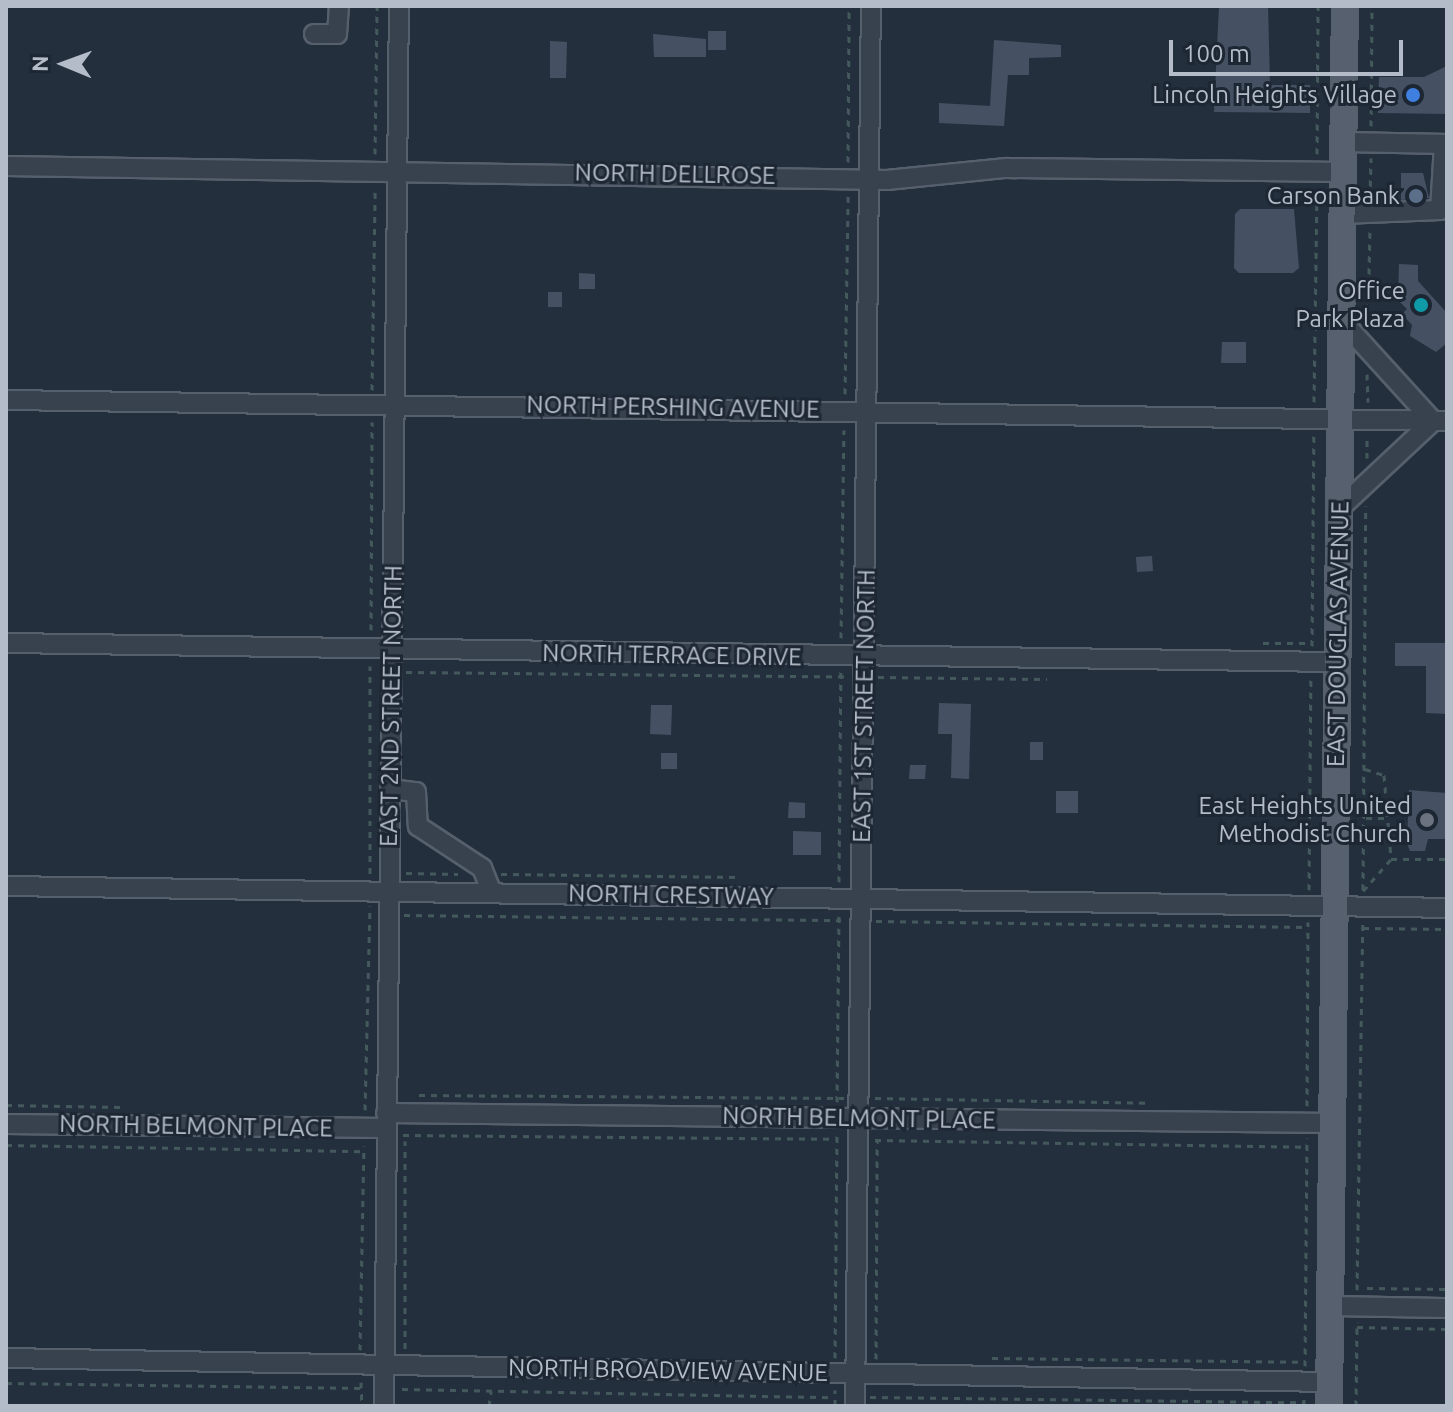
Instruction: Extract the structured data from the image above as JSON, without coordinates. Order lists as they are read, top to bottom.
{
  "streets": {
    "main road": ["EAST DOUGLAS AVENUE"],
    "street": [
      "NORTH DELLROSE",
      "NORTH PERSHING AVENUE",
      "NORTH TERRACE DRIVE",
      "EAST 2ND STREET NORTH",
      "EAST 1ST STREET NORTH",
      "NORTH CRESTWAY",
      "NORTH BELMONT PLACE",
      "NORTH BROADVIEW AVENUE"
    ]
  },
  "crossings": [
    ["NORTH DELLROSE", "EAST DOUGLAS AVENUE"],
    ["NORTH DELLROSE", "EAST 2ND STREET NORTH"],
    ["NORTH DELLROSE", "EAST 1ST STREET NORTH"],
    ["NORTH PERSHING AVENUE", "EAST DOUGLAS AVENUE"],
    ["NORTH PERSHING AVENUE", "EAST 2ND STREET NORTH"],
    ["NORTH PERSHING AVENUE", "EAST 1ST STREET NORTH"],
    ["EAST DOUGLAS AVENUE", "NORTH TERRACE DRIVE"],
    ["EAST DOUGLAS AVENUE", "NORTH CRESTWAY"],
    ["EAST DOUGLAS AVENUE", "NORTH BELMONT PLACE"],
    ["EAST DOUGLAS AVENUE", "NORTH BROADVIEW AVENUE"],
    ["NORTH TERRACE DRIVE", "EAST 2ND STREET NORTH"],
    ["NORTH TERRACE DRIVE", "EAST 1ST STREET NORTH"],
    ["EAST 2ND STREET NORTH", "NORTH CRESTWAY"],
    ["EAST 2ND STREET NORTH", "NORTH BELMONT PLACE"],
    ["EAST 2ND STREET NORTH", "NORTH BROADVIEW AVENUE"],
    ["EAST 1ST STREET NORTH", "NORTH CRESTWAY"],
    ["EAST 1ST STREET NORTH", "NORTH BELMONT PLACE"],
    ["EAST 1ST STREET NORTH", "NORTH BROADVIEW AVENUE"]
  ],
  "places": [
    "Lincoln Heights Village",
    "Carson Bank",
    "Office Park Plaza",
    "East Heights United Methodist Church"
  ],
  "scale_bar": "100 m",
  "north": "left"
}
